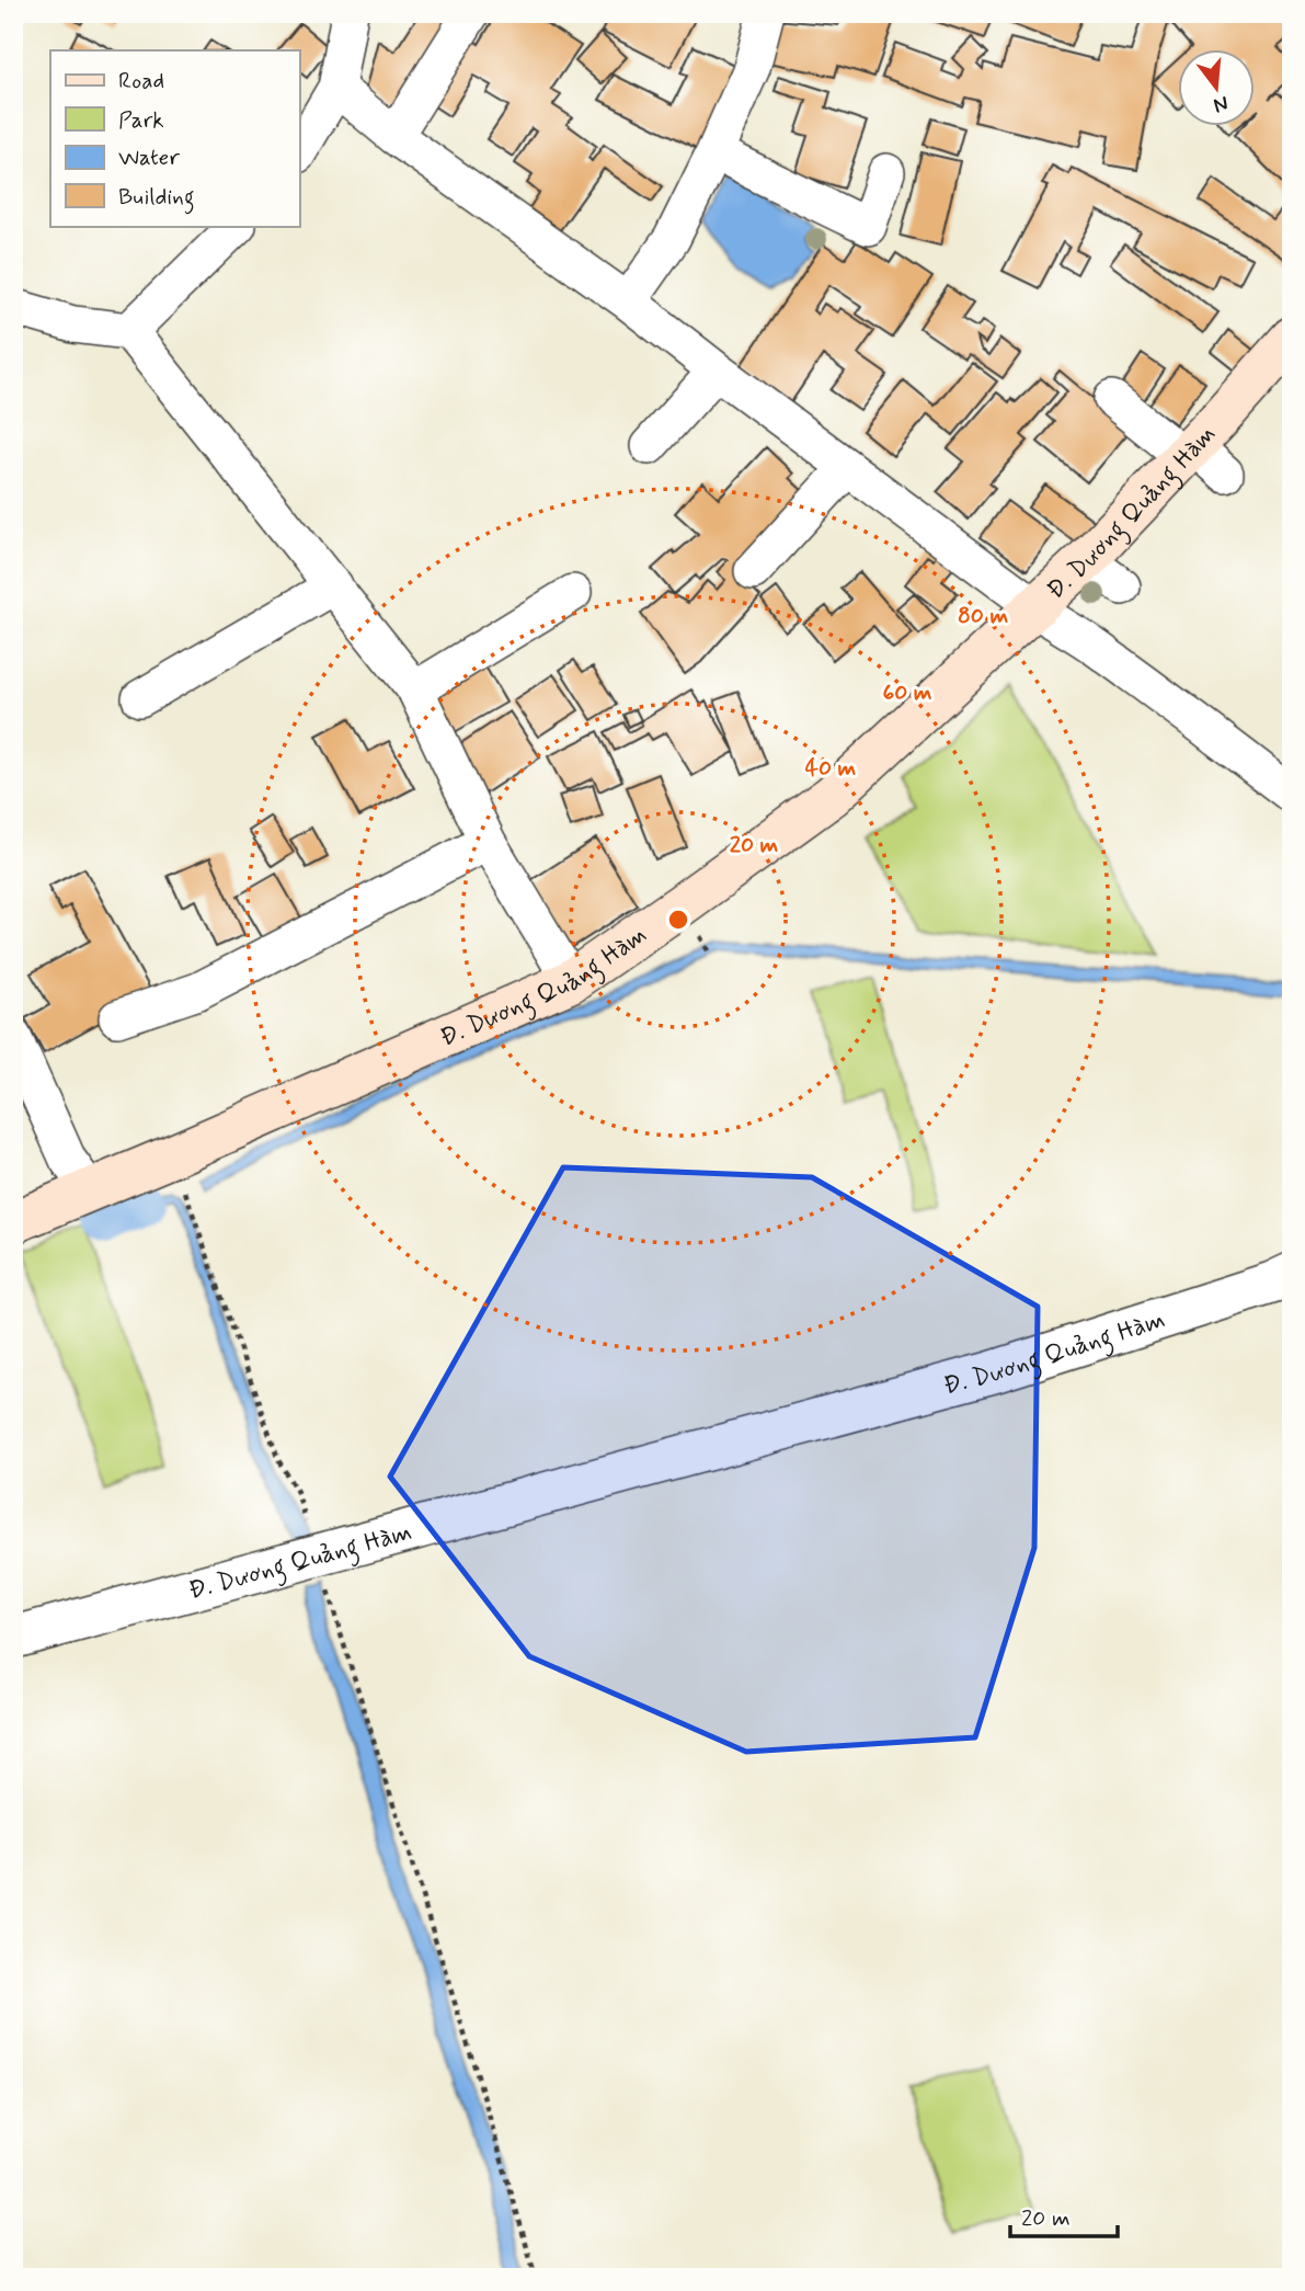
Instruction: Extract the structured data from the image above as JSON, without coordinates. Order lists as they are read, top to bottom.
{
  "streets": {
    "main road": ["Đ. Dương Quảng Hàm"]
  },
  "legend": [
    "Road",
    "Park",
    "Water",
    "Building"
  ],
  "scale_bar": "20 m",
  "north": "bottom",
  "rings": [
    "80 m",
    "60 m",
    "40 m",
    "20 m"
  ]
}
